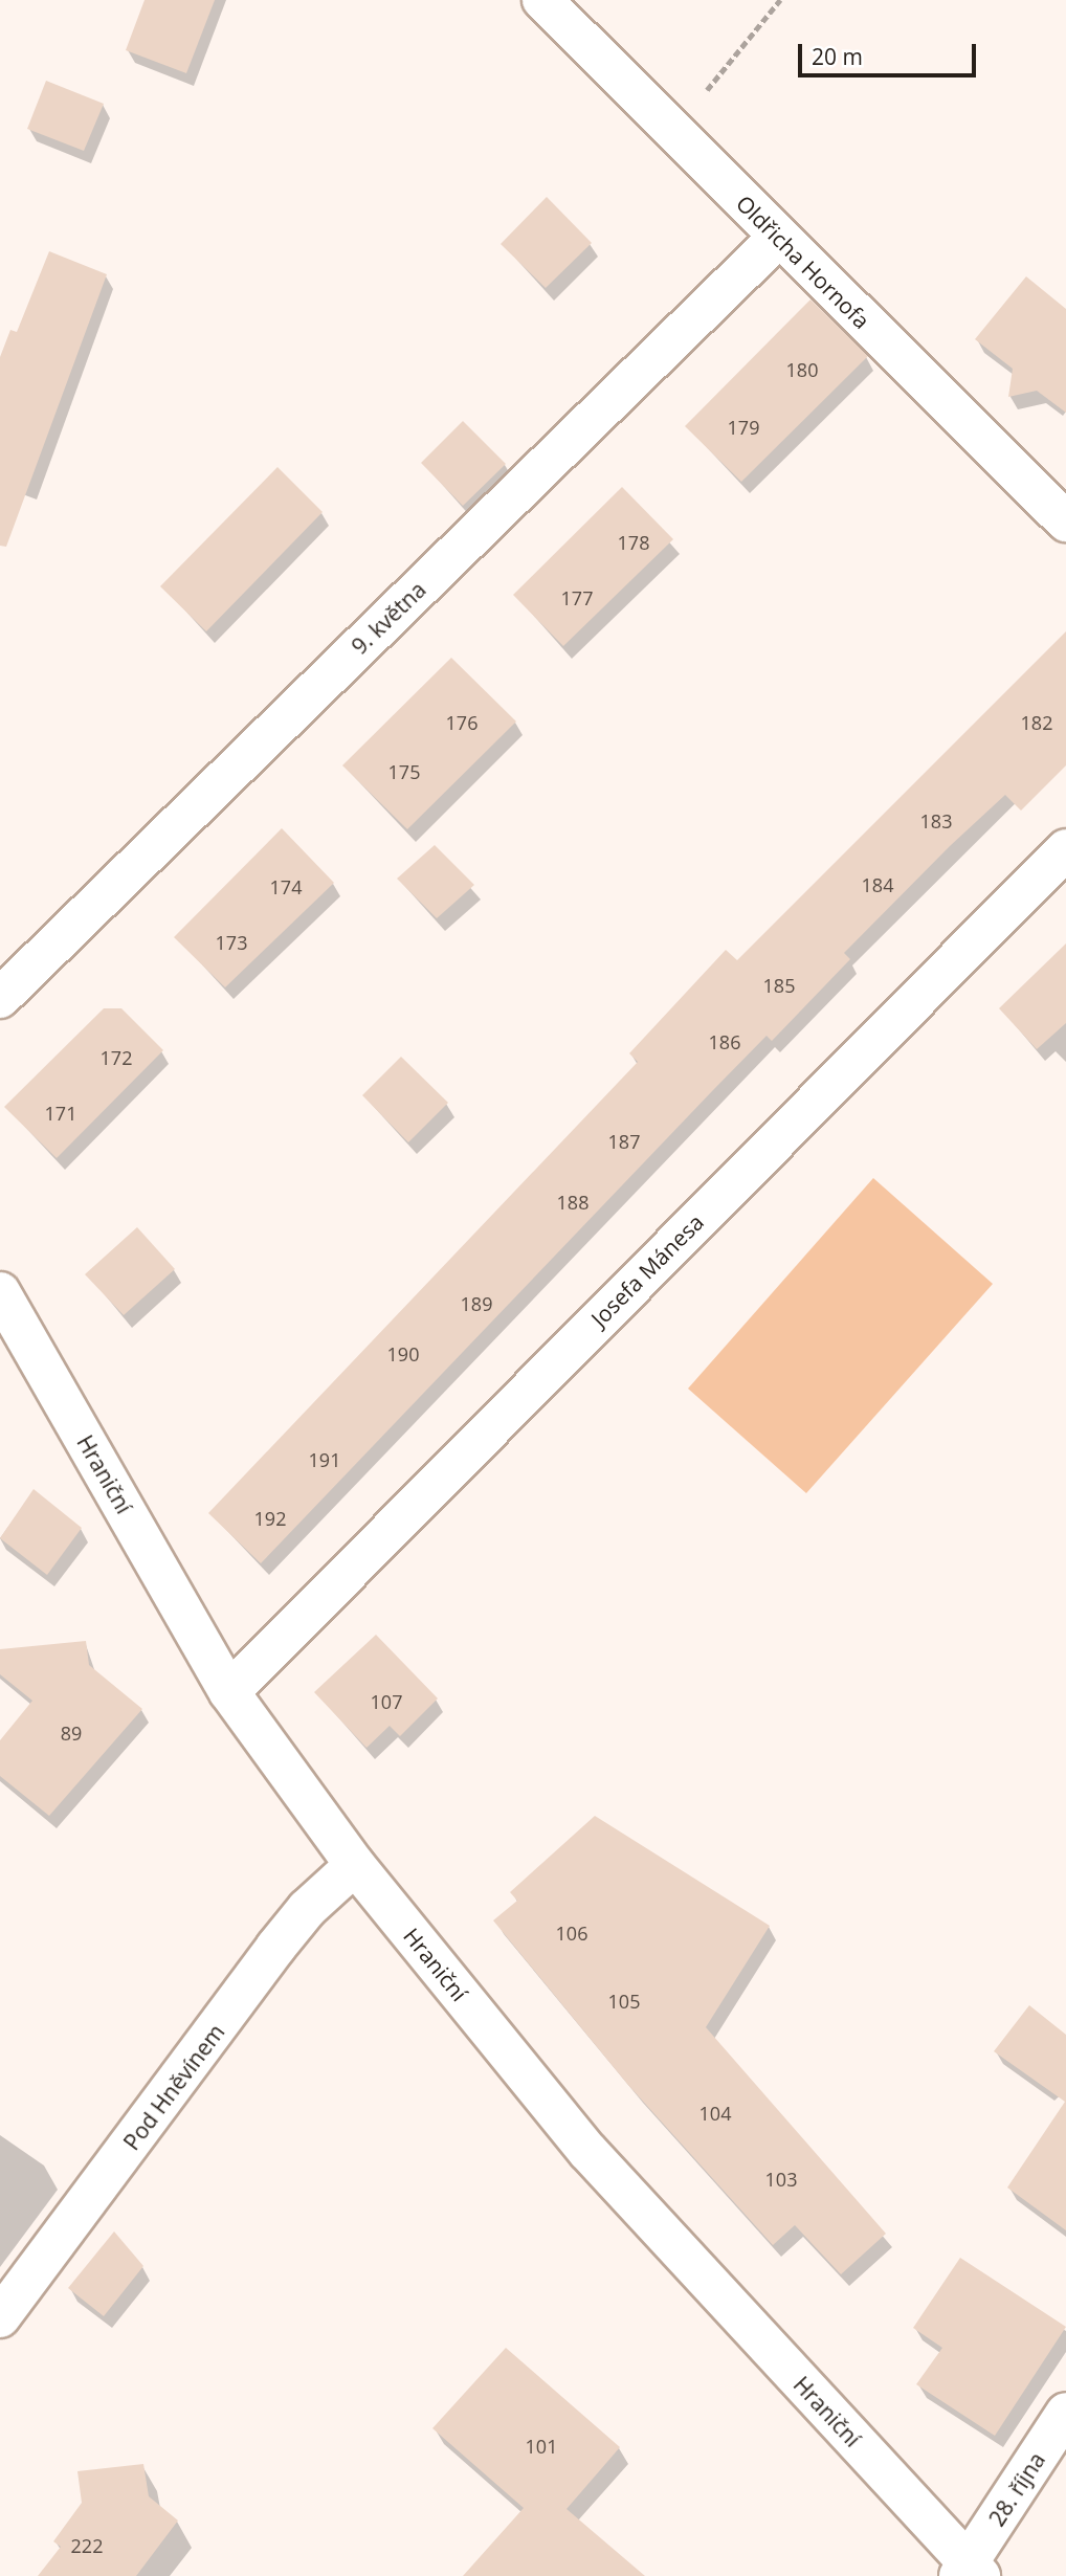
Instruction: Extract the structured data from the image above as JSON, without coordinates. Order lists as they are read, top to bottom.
{
  "streets": {
    "street": [
      "Oldřicha Hornofa",
      "9. května",
      "Josefa Mánesa",
      "Hraniční",
      "Pod Hněvínem",
      "28. října"
    ]
  },
  "crossings": [
    ["Oldřicha Hornofa", "9. května"],
    ["Josefa Mánesa", "Hraniční"],
    ["Hraniční", "Pod Hněvínem"],
    ["Hraniční", "28. října"]
  ],
  "house_numbers": [
    "180",
    "179",
    "178",
    "177",
    "176",
    "182",
    "175",
    "183",
    "184",
    "174",
    "173",
    "185",
    "186",
    "172",
    "171",
    "187",
    "188",
    "189",
    "190",
    "191",
    "192",
    "107",
    "89",
    "106",
    "105",
    "104",
    "103",
    "101",
    "222"
  ],
  "scale_bar": "20 m"
}
